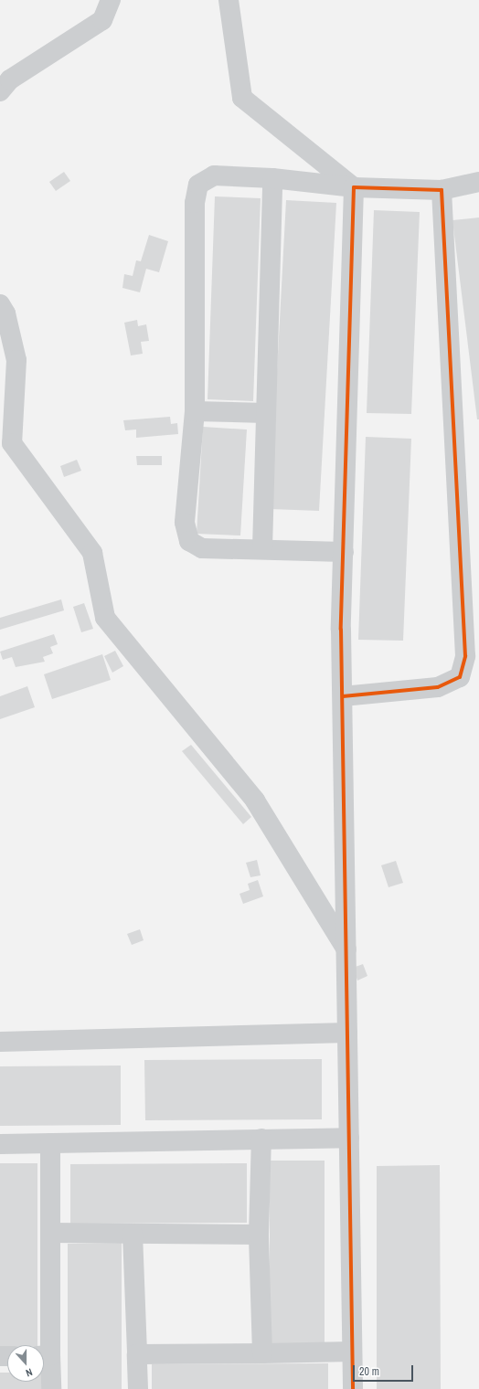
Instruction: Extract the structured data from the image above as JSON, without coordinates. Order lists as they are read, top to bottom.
{
  "scale_bar": "20 m",
  "north": "bottom"
}
